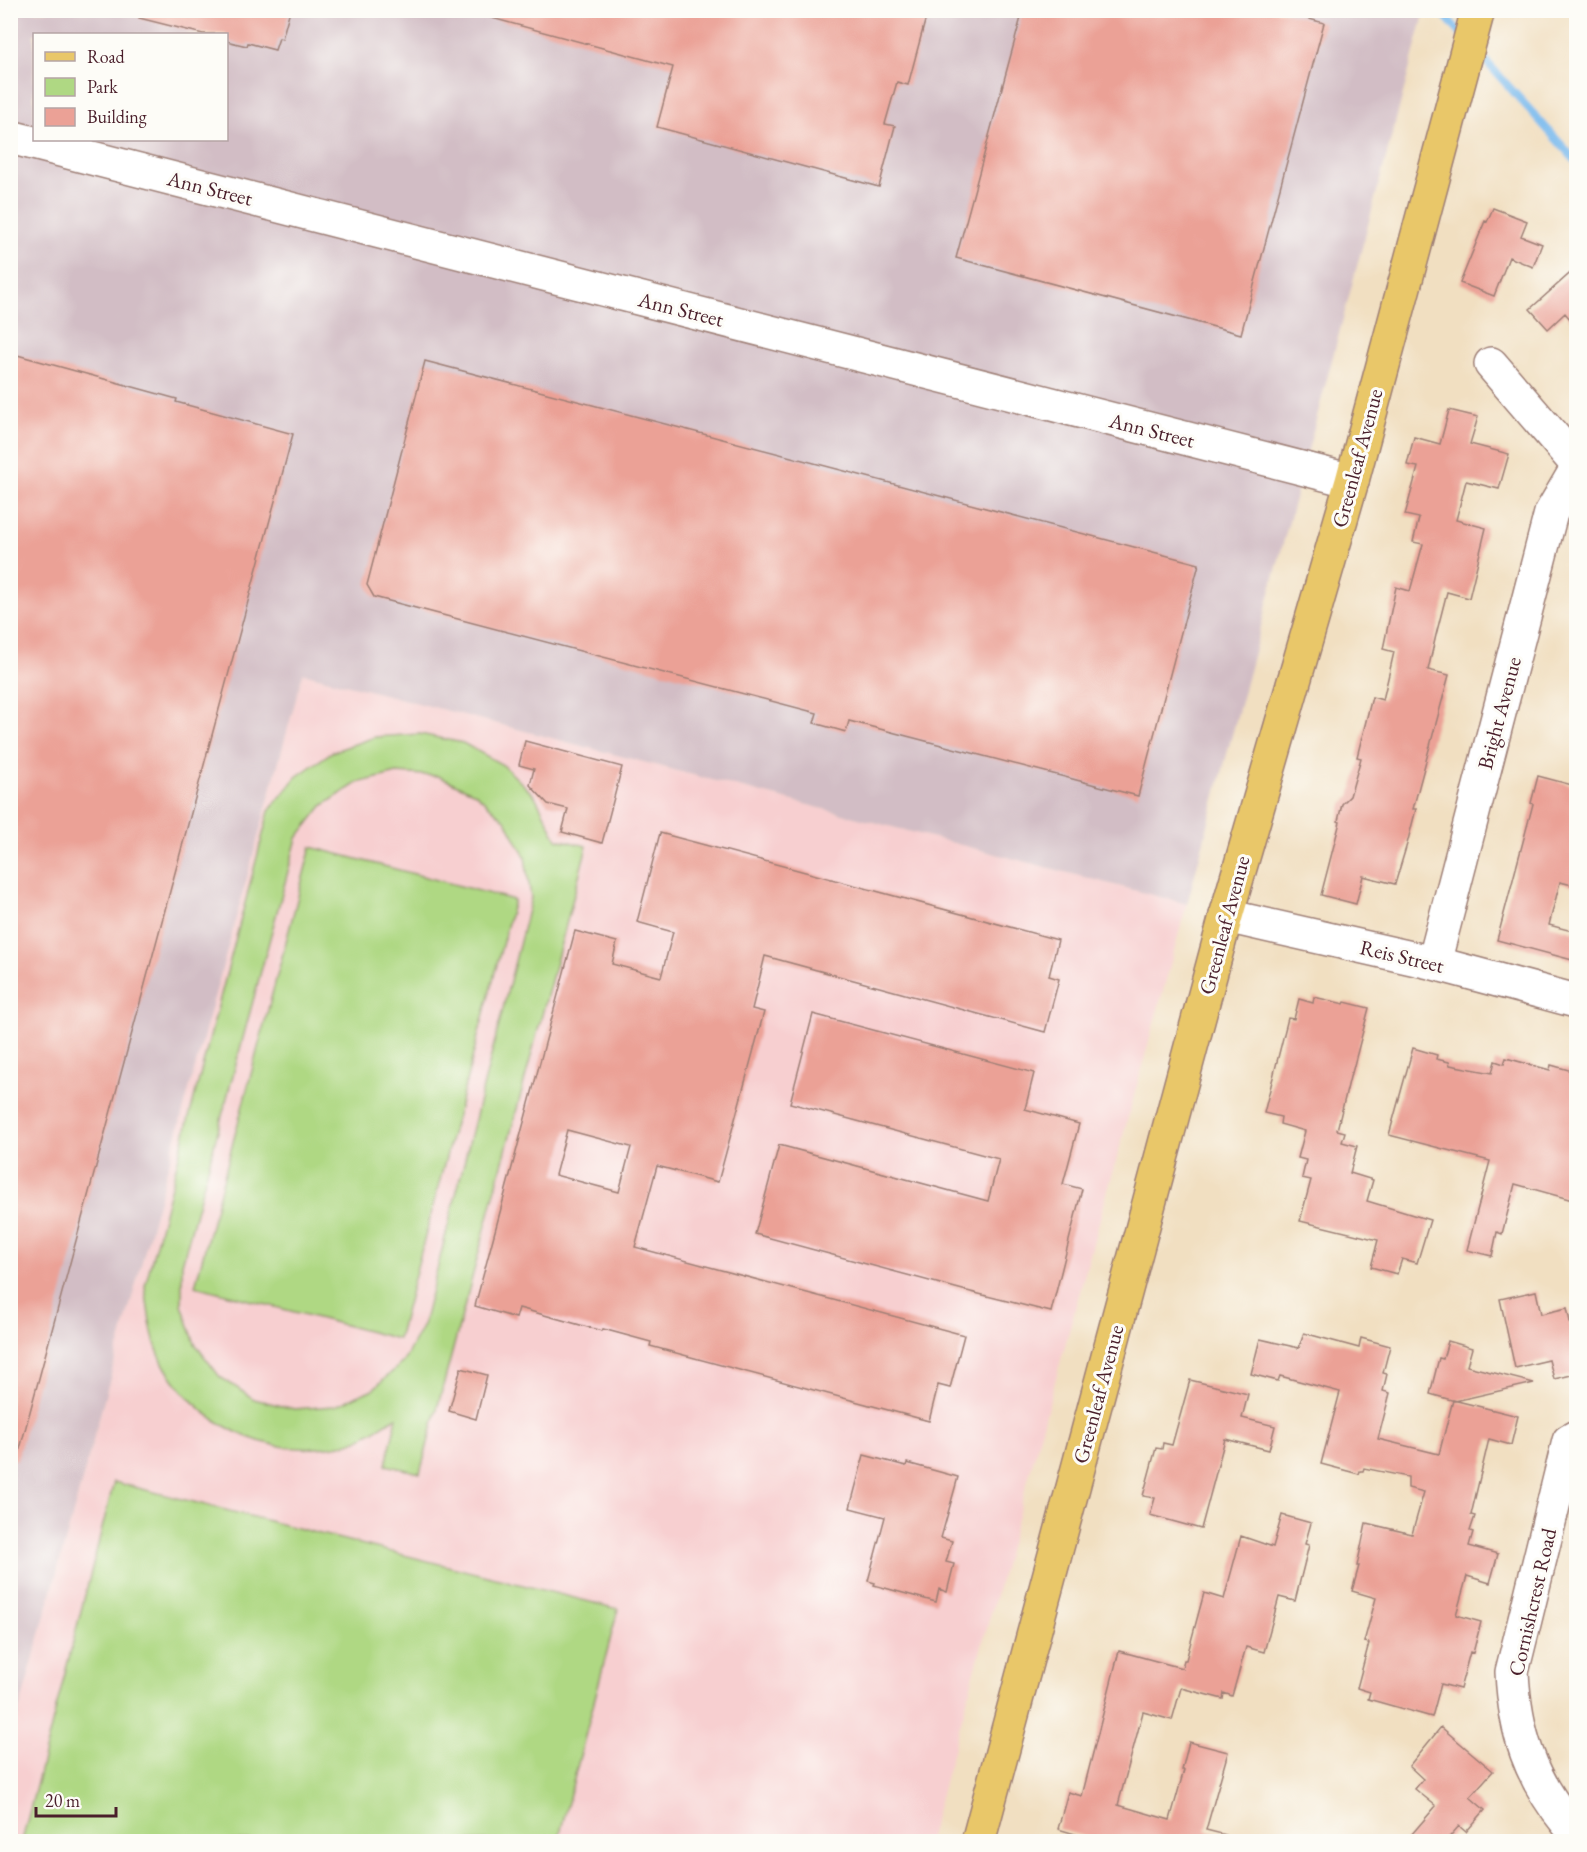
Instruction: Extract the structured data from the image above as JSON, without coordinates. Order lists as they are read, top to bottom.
{
  "streets": {
    "main road": ["Greenleaf Avenue"],
    "street": [
      "Ann Street",
      "Bright Avenue",
      "Reis Street",
      "Cornishcrest Road"
    ]
  },
  "crossings": [
    ["Ann Street", "Greenleaf Avenue"],
    ["Greenleaf Avenue", "Reis Street"],
    ["Bright Avenue", "Reis Street"]
  ],
  "legend": ["Road", "Park", "Building"],
  "scale_bar": "20 m"
}
